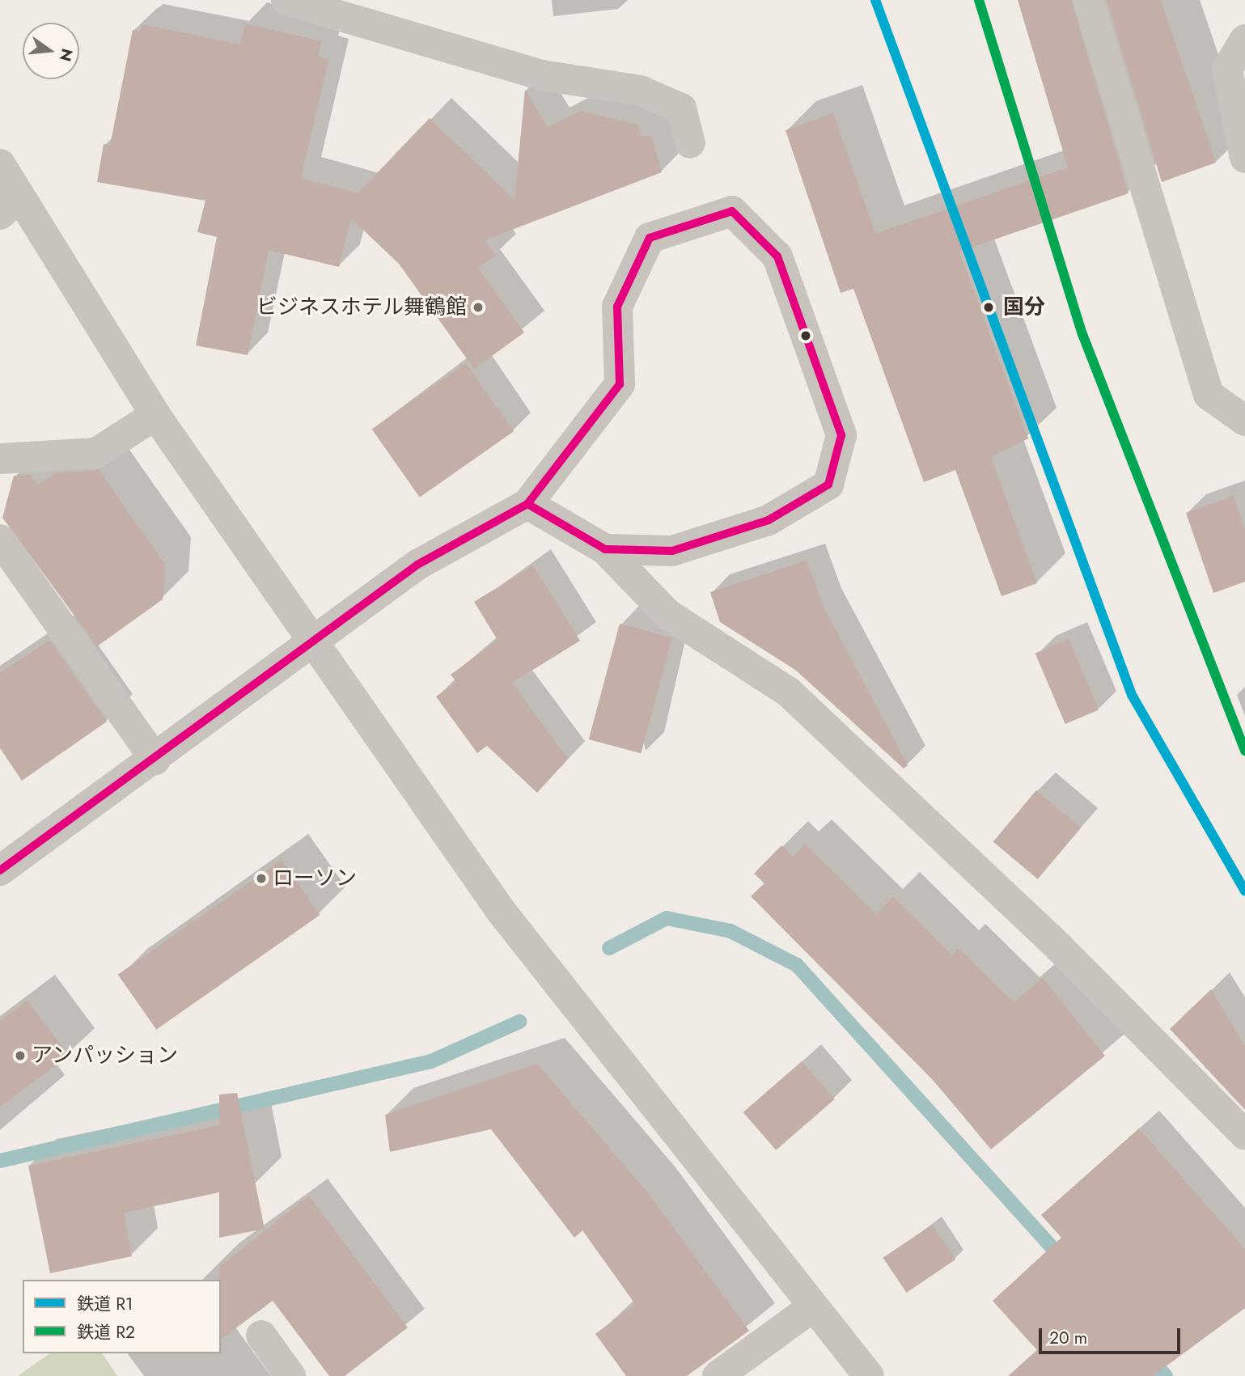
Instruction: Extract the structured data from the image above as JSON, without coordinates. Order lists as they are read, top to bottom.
{
  "places": [
    "ビジネスホテル舞鶴館",
    "国分",
    "ローソン",
    "アンパッション"
  ],
  "lines": ["rail line R1", "rail line R2"],
  "legend": ["鉄道 R1", "鉄道 R2"],
  "scale_bar": "20 m",
  "north": "right"
}
